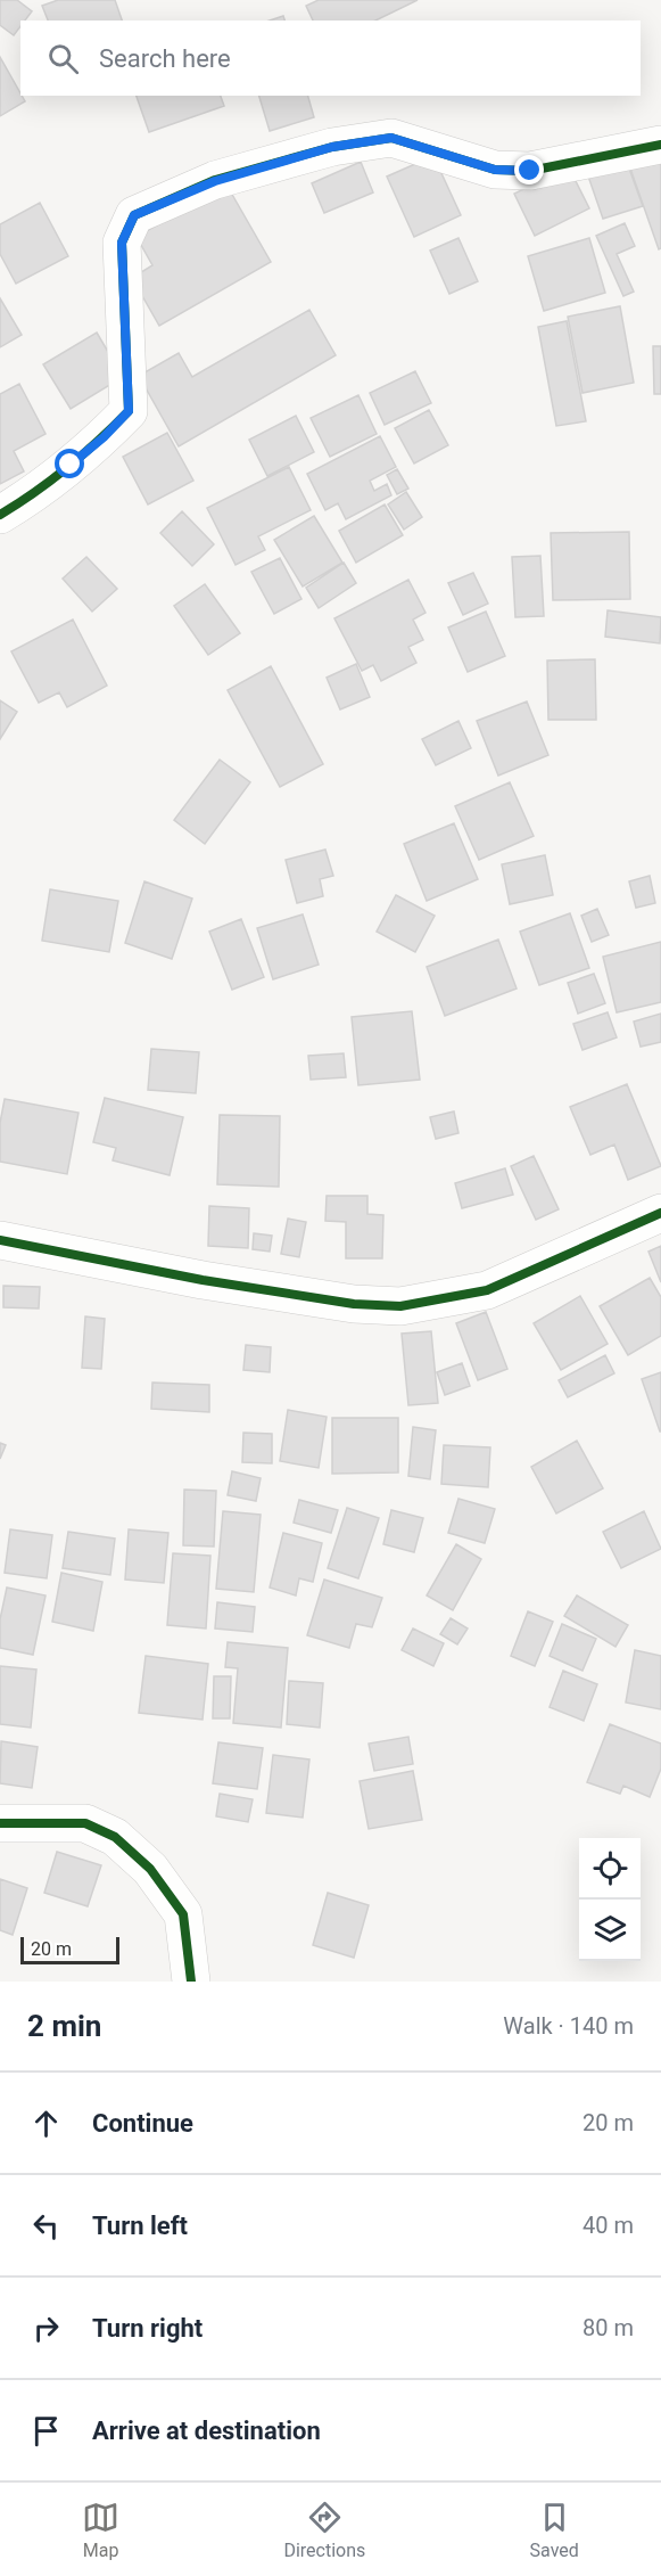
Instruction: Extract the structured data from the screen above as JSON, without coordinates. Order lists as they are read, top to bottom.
{
  "scale_bar": "20 m",
  "page": {
    "search": "Search here",
    "scale": "20 m",
    "heading": ["2 min", "Walk · 140 m"],
    "list": [
      ["Continue", "20 m"],
      ["Turn left", "40 m"],
      ["Turn right", "80 m"],
      "Arrive at destination"
    ],
    "nav": ["Map", "Directions", "Saved"]
  }
}
